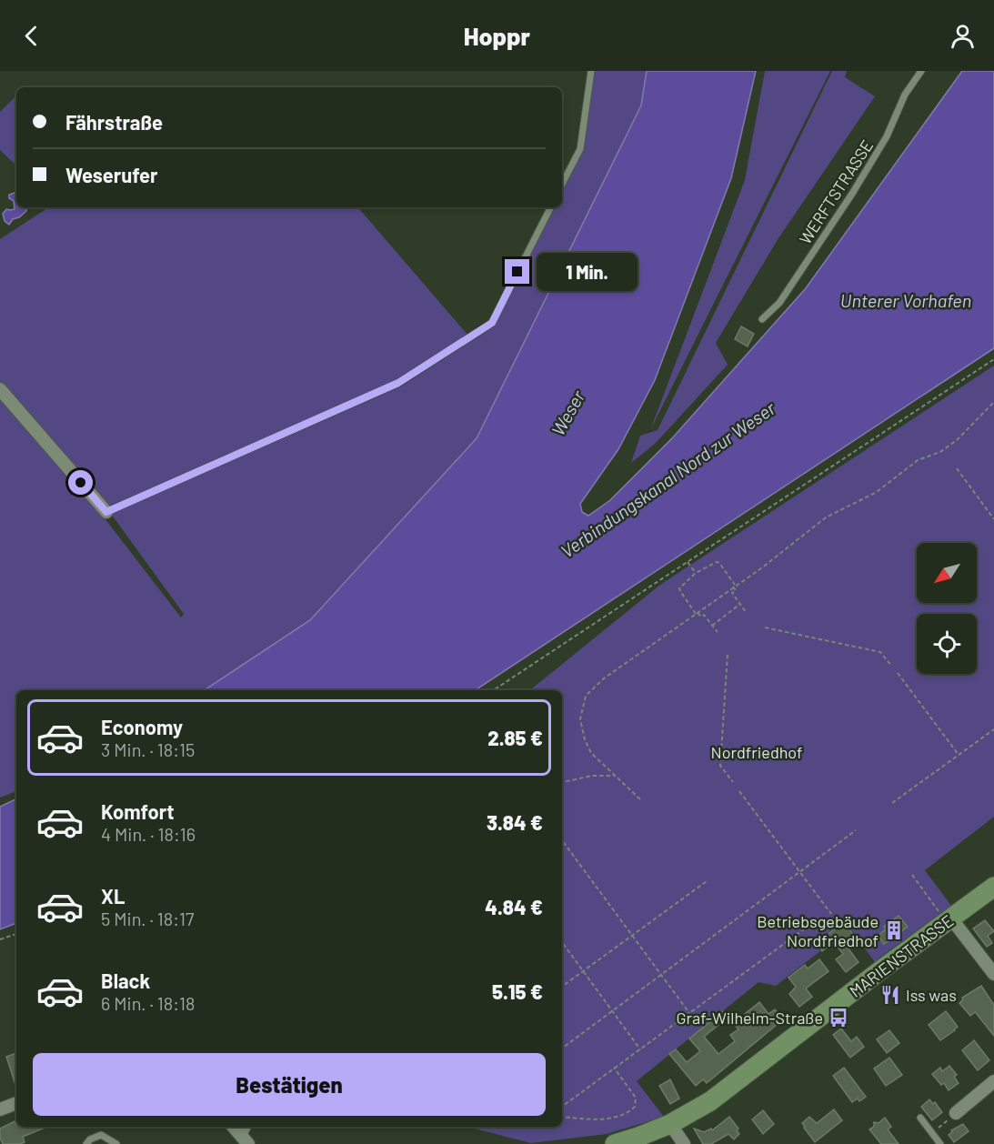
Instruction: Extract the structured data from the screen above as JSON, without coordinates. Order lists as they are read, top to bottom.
{
  "streets": {
    "main road": ["MARIENSTRASSE"],
    "lane": ["WERFTSTRASSE"]
  },
  "water": ["Unterer Vorhafen", "Weser", "Verbindungskanal Nord zur Weser"],
  "parks": ["Nordfriedhof"],
  "places": {
    "building": ["Betriebsgebäude Nordfriedhof"],
    "restaurant": ["Iss was"],
    "bus stop": ["Graf-Wilhelm-Straße"]
  },
  "north": "bottom left",
  "page": {
    "header": "Hoppr",
    "banner": ["Fährstraße", "Weserufer"],
    "bubble": "1 Min.",
    "list": [
      {
        "name": "Economy",
        "note": "3 Min. · 18:15",
        "value": "2.85 €"
      },
      {
        "name": "Komfort",
        "note": "4 Min. · 18:16",
        "value": "3.84 €"
      },
      {
        "name": "XL",
        "note": "5 Min. · 18:17",
        "value": "4.84 €"
      },
      {
        "name": "Black",
        "note": "6 Min. · 18:18",
        "value": "5.15 €"
      }
    ],
    "buttons": "Bestätigen"
  }
}
